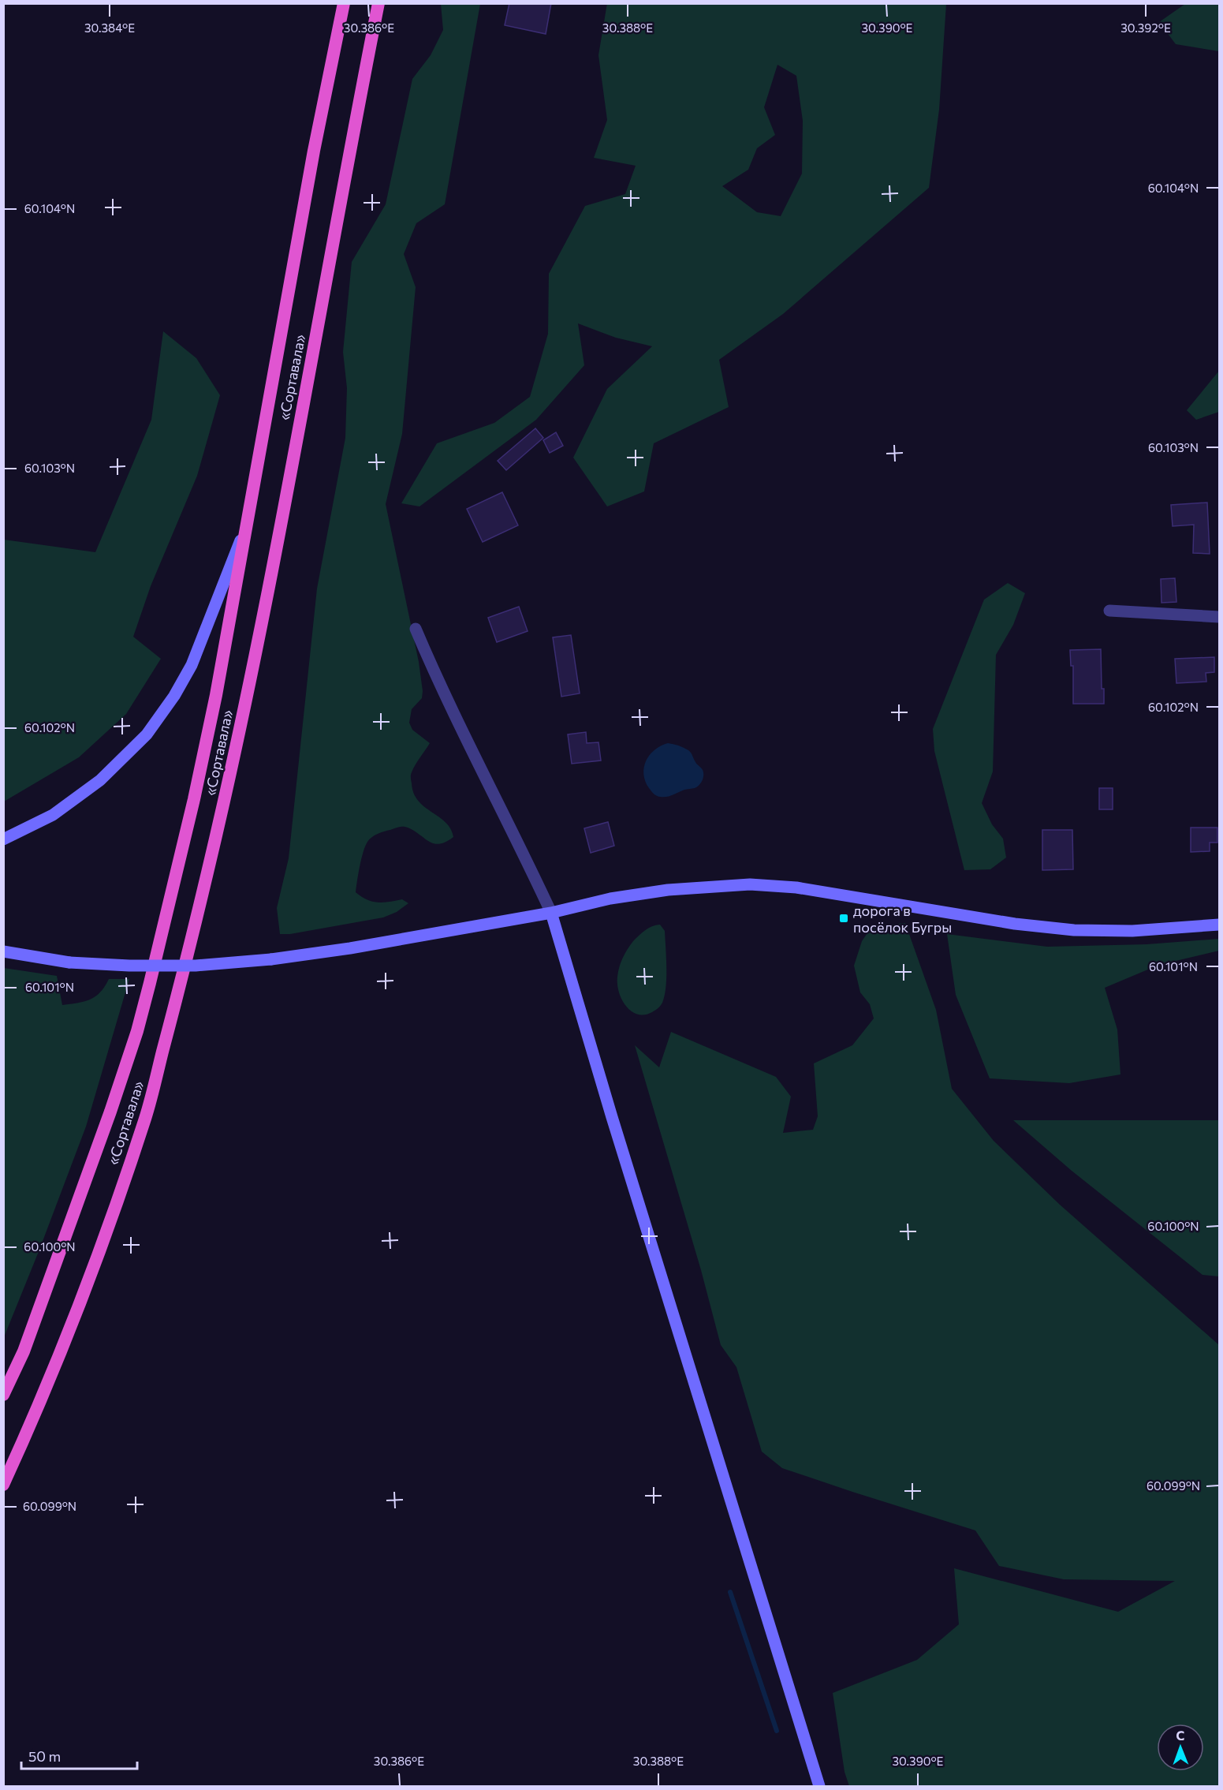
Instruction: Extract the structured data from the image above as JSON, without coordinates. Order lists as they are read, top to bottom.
{
  "streets": {
    "highway": ["«Сортавала»"]
  },
  "places": {
    "transit": ["дорога в посёлок Бугры"]
  },
  "scale_bar": "50 m",
  "north": "top",
  "coordinates": [
    "30.384°E",
    "30.386°E",
    "30.388°E",
    "30.390°E",
    "30.392°E",
    "60.104°N",
    "60.103°N",
    "60.102°N",
    "60.101°N",
    "60.100°N",
    "60.099°N"
  ]
}
